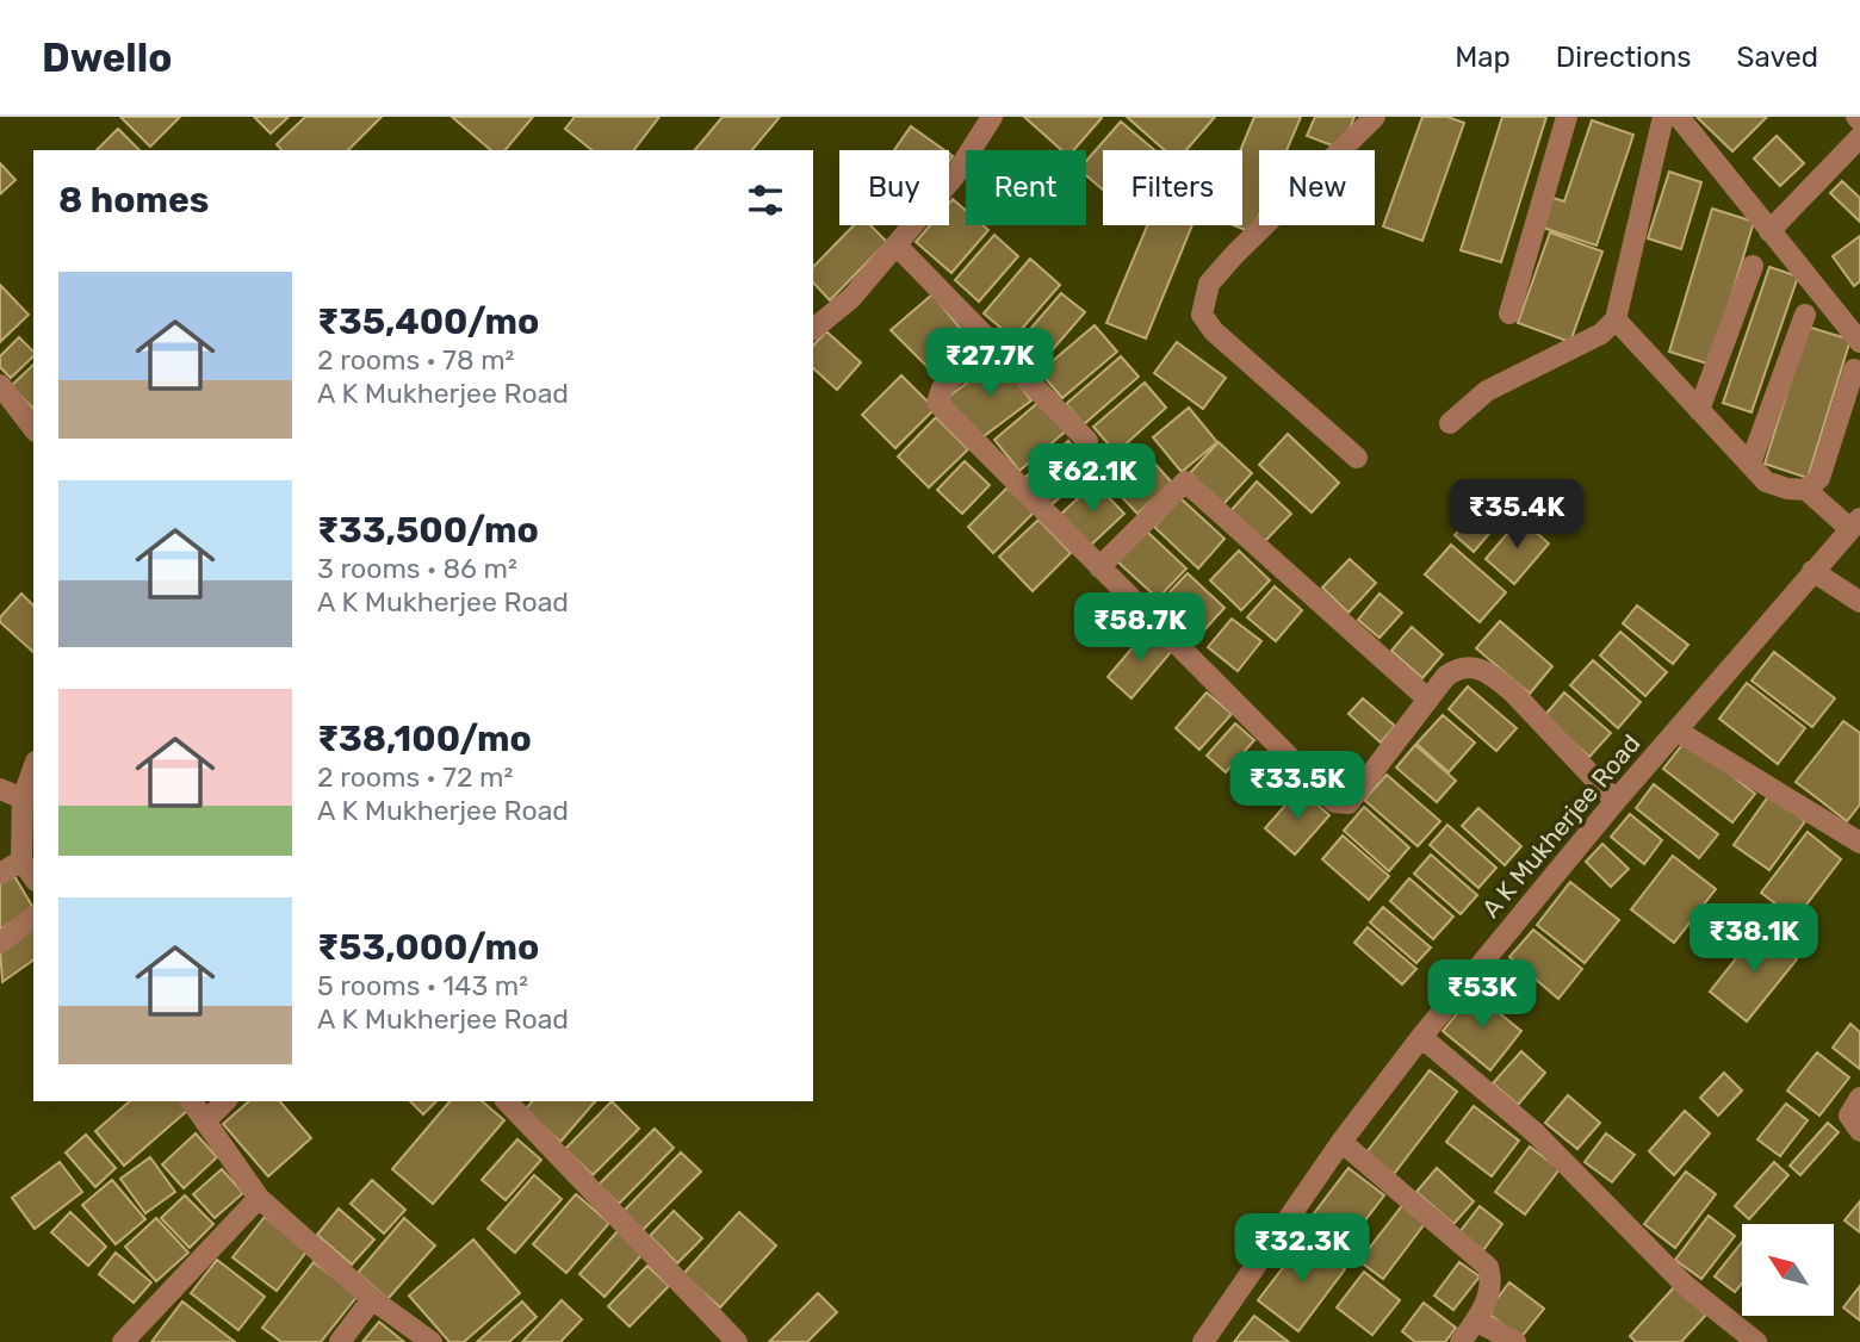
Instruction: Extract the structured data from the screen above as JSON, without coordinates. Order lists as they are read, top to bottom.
{
  "streets": {
    "street": ["A K Mukherjee Road"]
  },
  "north": "top left",
  "page": {
    "header": "Dwello",
    "nav": ["Map", "Directions", "Saved"],
    "chip": [
      "Buy",
      "Rent",
      "Filters",
      "New"
    ],
    "heading": "8 homes",
    "list": [
      {
        "name": "₹35,400/mo",
        "note": "2 rooms · 78 m² · A K Mukherjee Road"
      },
      {
        "name": "₹33,500/mo",
        "note": "3 rooms · 86 m² · A K Mukherjee Road"
      },
      {
        "name": "₹38,100/mo",
        "note": "2 rooms · 72 m² · A K Mukherjee Road"
      },
      {
        "name": "₹53,000/mo",
        "note": "5 rooms · 143 m² · A K Mukherjee Road"
      }
    ],
    "price": [
      "₹27.7K",
      "₹62.1K",
      "₹35.4K",
      "₹58.7K",
      "₹33.5K",
      "₹38.1K",
      "₹53K",
      "₹32.3K"
    ]
  }
}
